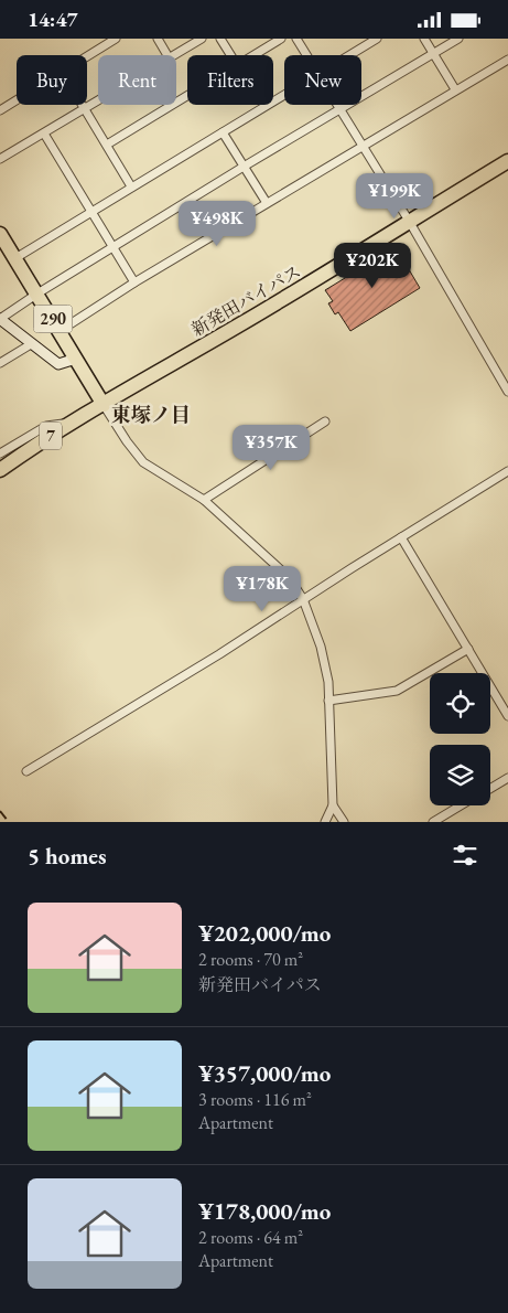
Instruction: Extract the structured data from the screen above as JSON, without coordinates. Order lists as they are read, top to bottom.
{
  "streets": {
    "highway": ["新発田バイパス", "290", "7"]
  },
  "crossings": [
    ["新発田バイパス", "290"]
  ],
  "districts": ["東塚ノ目"],
  "page": {
    "status": "14:47",
    "chip": [
      "Buy",
      "Rent",
      "Filters",
      "New"
    ],
    "price": [
      "¥199K",
      "¥498K",
      "¥202K",
      "¥357K",
      "¥178K"
    ],
    "heading": "5 homes",
    "list": [
      {
        "name": "¥202,000/mo",
        "note": "2 rooms · 70 m² · 新発田バイパス"
      },
      {
        "name": "¥357,000/mo",
        "note": "3 rooms · 116 m² · Apartment"
      },
      {
        "name": "¥178,000/mo",
        "note": "2 rooms · 64 m² · Apartment"
      }
    ]
  }
}
